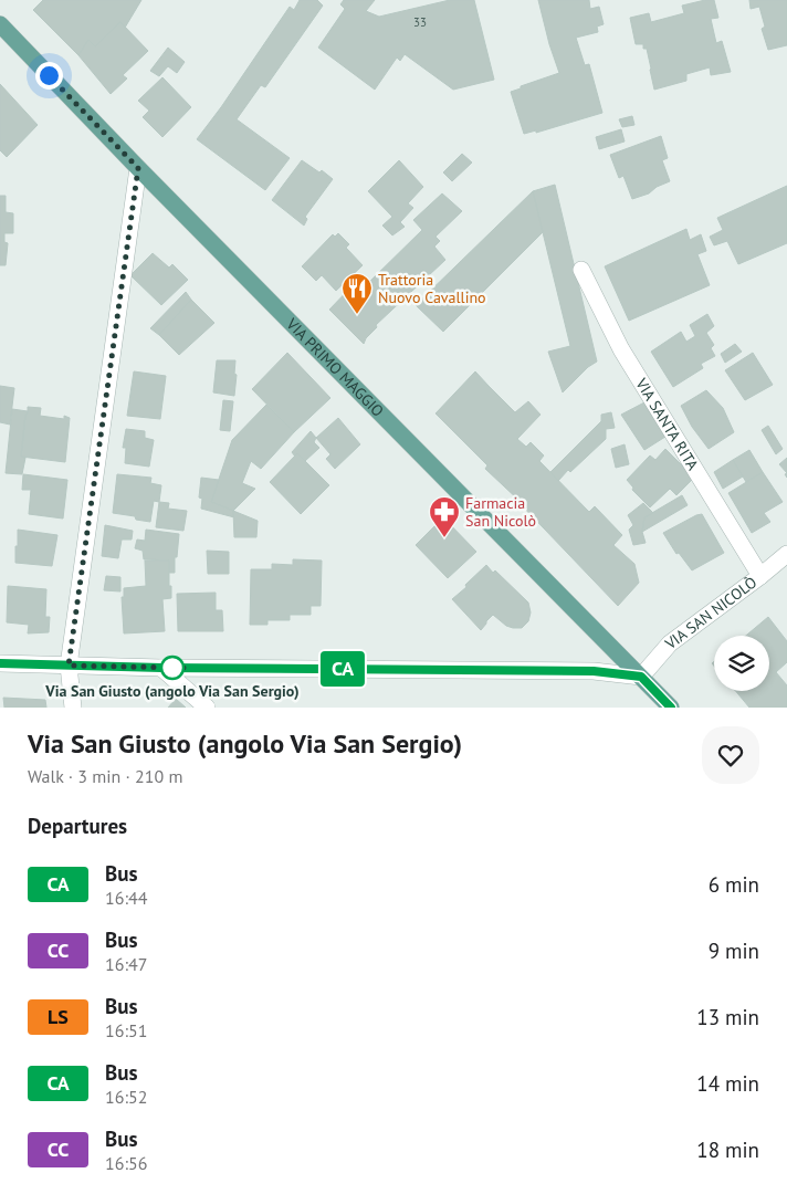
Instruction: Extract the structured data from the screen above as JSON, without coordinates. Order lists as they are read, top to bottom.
{
  "streets": {
    "main road": ["VIA PRIMO MAGGIO"],
    "street": ["VIA SANTA RITA", "VIA SAN NICOLÒ"]
  },
  "crossings": [
    ["VIA PRIMO MAGGIO", "VIA SAN NICOLÒ"],
    ["VIA SANTA RITA", "VIA SAN NICOLÒ"]
  ],
  "places": {
    "restaurant": ["Trattoria Nuovo Cavallino"],
    "pharmacy": ["Farmacia San Nicolò"],
    "other": ["Via San Giusto (angolo Via San Sergio)"]
  },
  "lines": ["bus line CA"],
  "house_numbers": ["33"],
  "page": {
    "on_map": "CA",
    "heading": [
      ["Via San Giusto (angolo Via San Sergio)", "Walk · 3 min · 210 m"],
      "Departures"
    ],
    "list": [
      {
        "mark": "CA",
        "name": "Bus",
        "note": "16:44",
        "value": "6 min"
      },
      {
        "mark": "CC",
        "name": "Bus",
        "note": "16:47",
        "value": "9 min"
      },
      {
        "mark": "LS",
        "name": "Bus",
        "note": "16:51",
        "value": "13 min"
      },
      {
        "mark": "CA",
        "name": "Bus",
        "note": "16:52",
        "value": "14 min"
      },
      {
        "mark": "CC",
        "name": "Bus",
        "note": "16:56",
        "value": "18 min"
      }
    ]
  }
}
